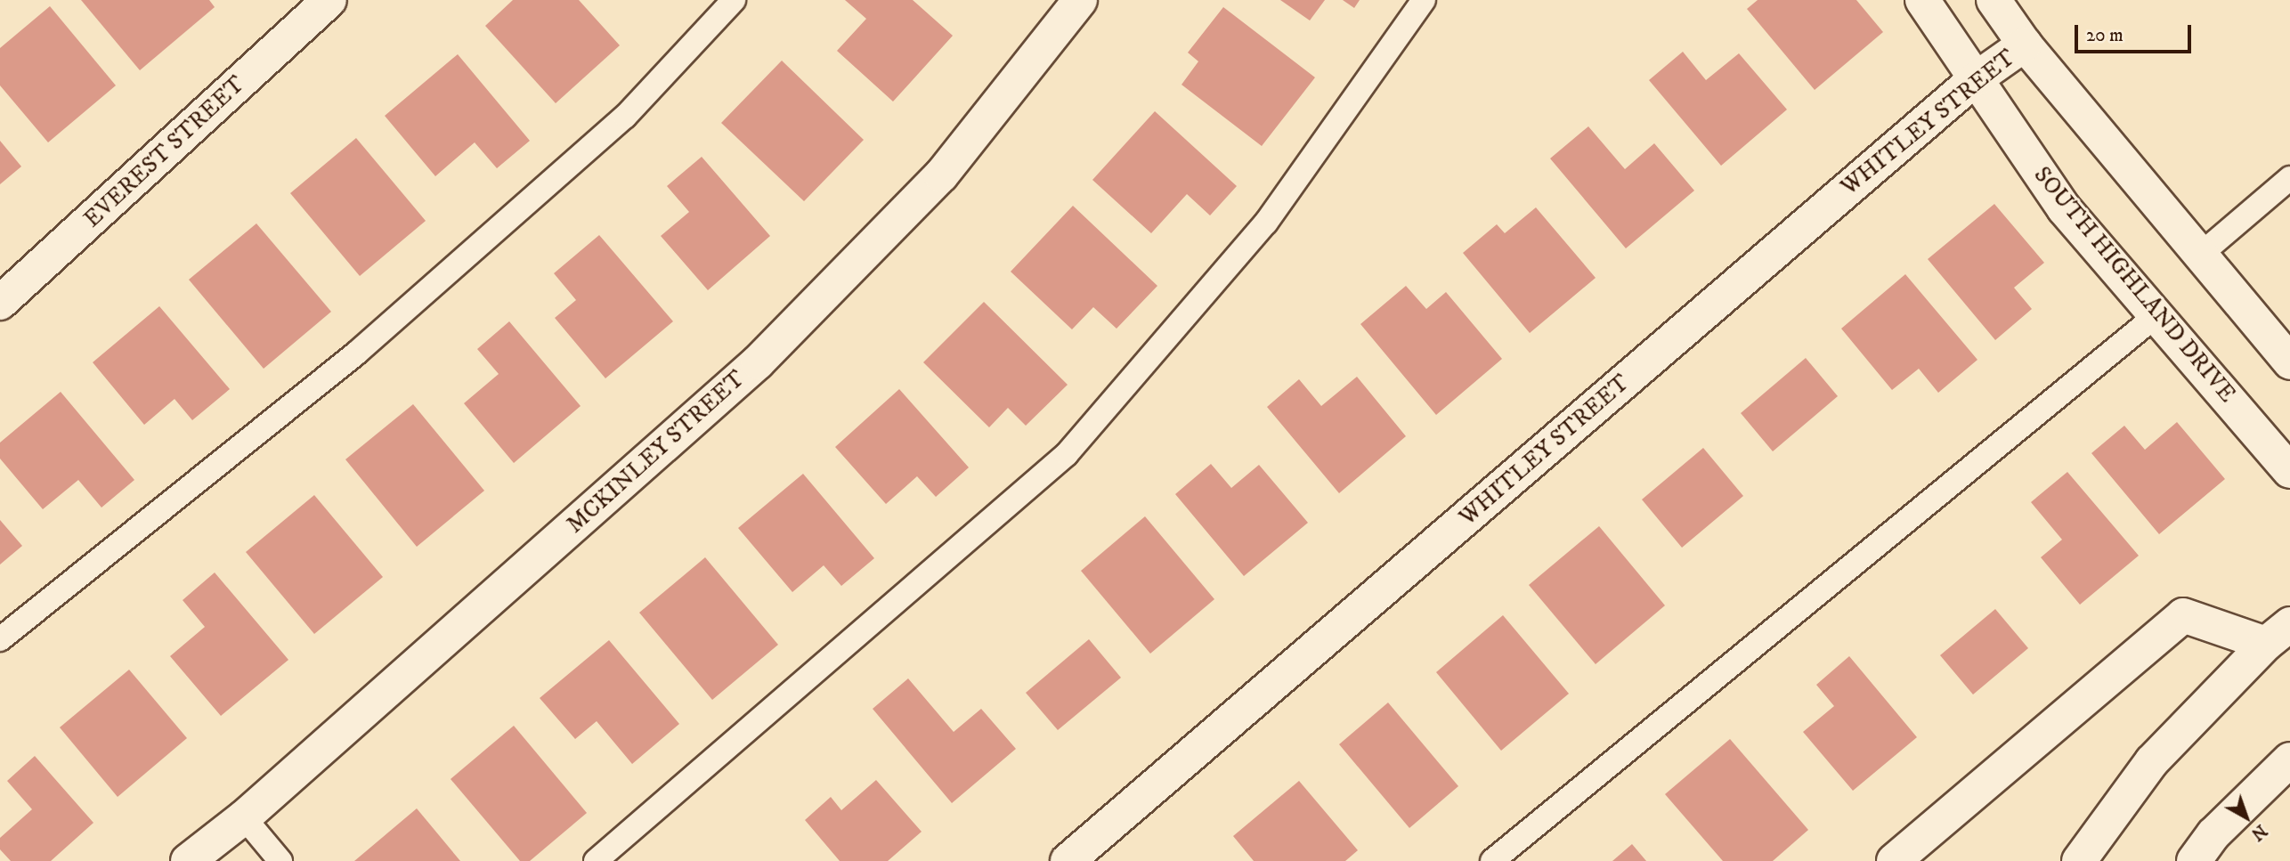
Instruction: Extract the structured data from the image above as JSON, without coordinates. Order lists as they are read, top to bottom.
{
  "streets": {
    "street": [
      "WHITLEY STREET",
      "EVEREST STREET",
      "SOUTH HIGHLAND DRIVE",
      "MCKINLEY STREET"
    ]
  },
  "crossings": [
    ["WHITLEY STREET", "SOUTH HIGHLAND DRIVE"]
  ],
  "scale_bar": "20 m",
  "north": "bottom right"
}
